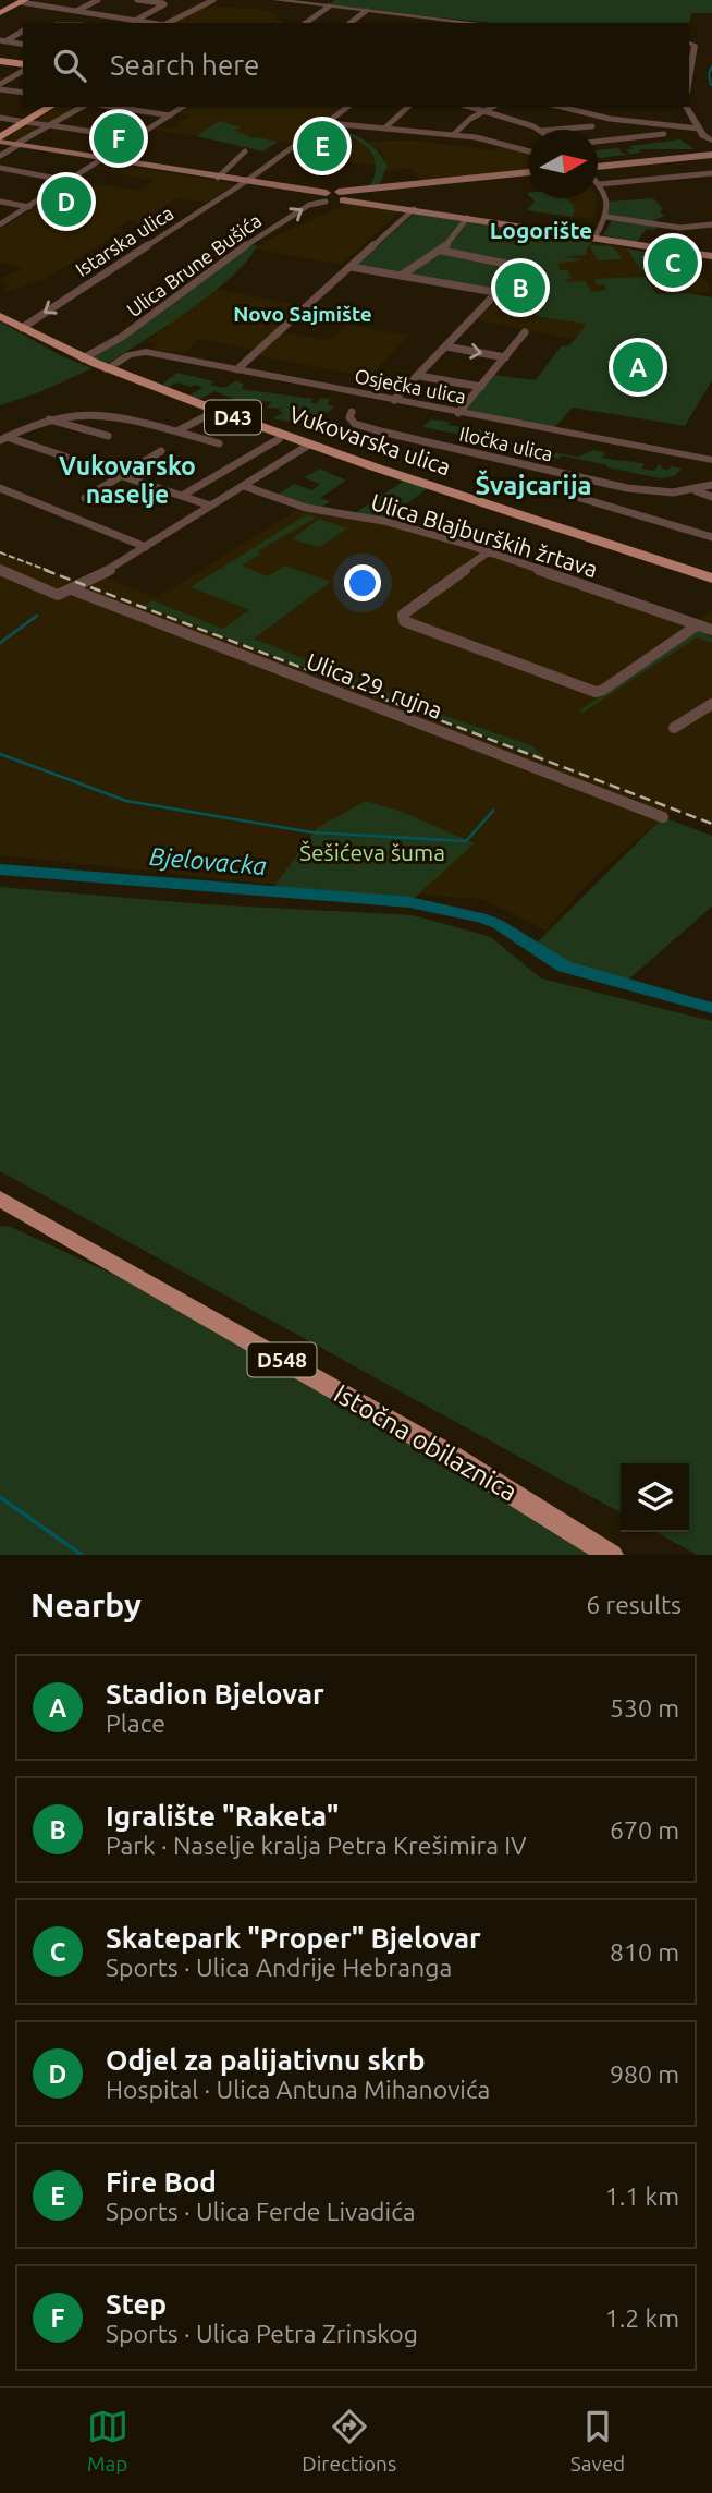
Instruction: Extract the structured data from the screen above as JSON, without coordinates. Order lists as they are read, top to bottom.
{
  "streets": {
    "main road": [
      "D43",
      "Vukovarska ulica",
      "D548",
      "Istočna obilaznica"
    ],
    "street": [
      "Istarska ulica",
      "Ulica Brune Bušića",
      "Osječka ulica",
      "Iločka ulica",
      "Ulica Blajburških žrtava",
      "Ulica 29. rujna"
    ]
  },
  "crossings": [
    ["Istarska ulica", "D43"],
    ["Ulica Brune Bušića", "D43"],
    ["Osječka ulica", "D43"],
    ["Osječka ulica", "Vukovarska ulica"],
    ["D43", "Vukovarska ulica"]
  ],
  "one_way": ["Istarska ulica"],
  "districts": [
    "Logorište",
    "Novo Sajmište",
    "Vukovarsko naselje",
    "Švajcarija"
  ],
  "water": ["Bjelovacka"],
  "parks": ["Šešićeva šuma"],
  "north": "right",
  "page": {
    "search": "Search here",
    "pins": [
      "F",
      "E",
      "D",
      "C",
      "B",
      "A"
    ],
    "heading": ["Nearby", "6 results"],
    "list": [
      {
        "mark": "A",
        "name": "Stadion Bjelovar",
        "note": "Place",
        "value": "530 m"
      },
      {
        "mark": "B",
        "name": "Igralište \"Raketa\"",
        "note": "Park · Naselje kralja Petra Krešimira IV",
        "value": "670 m"
      },
      {
        "mark": "C",
        "name": "Skatepark \"Proper\" Bjelovar",
        "note": "Sports · Ulica Andrije Hebranga",
        "value": "810 m"
      },
      {
        "mark": "D",
        "name": "Odjel za palijativnu skrb",
        "note": "Hospital · Ulica Antuna Mihanovića",
        "value": "980 m"
      },
      {
        "mark": "E",
        "name": "Fire Bod",
        "note": "Sports · Ulica Ferde Livadića",
        "value": "1.1 km"
      },
      {
        "mark": "F",
        "name": "Step",
        "note": "Sports · Ulica Petra Zrinskog",
        "value": "1.2 km"
      }
    ],
    "nav": ["Map", "Directions", "Saved"]
  }
}
